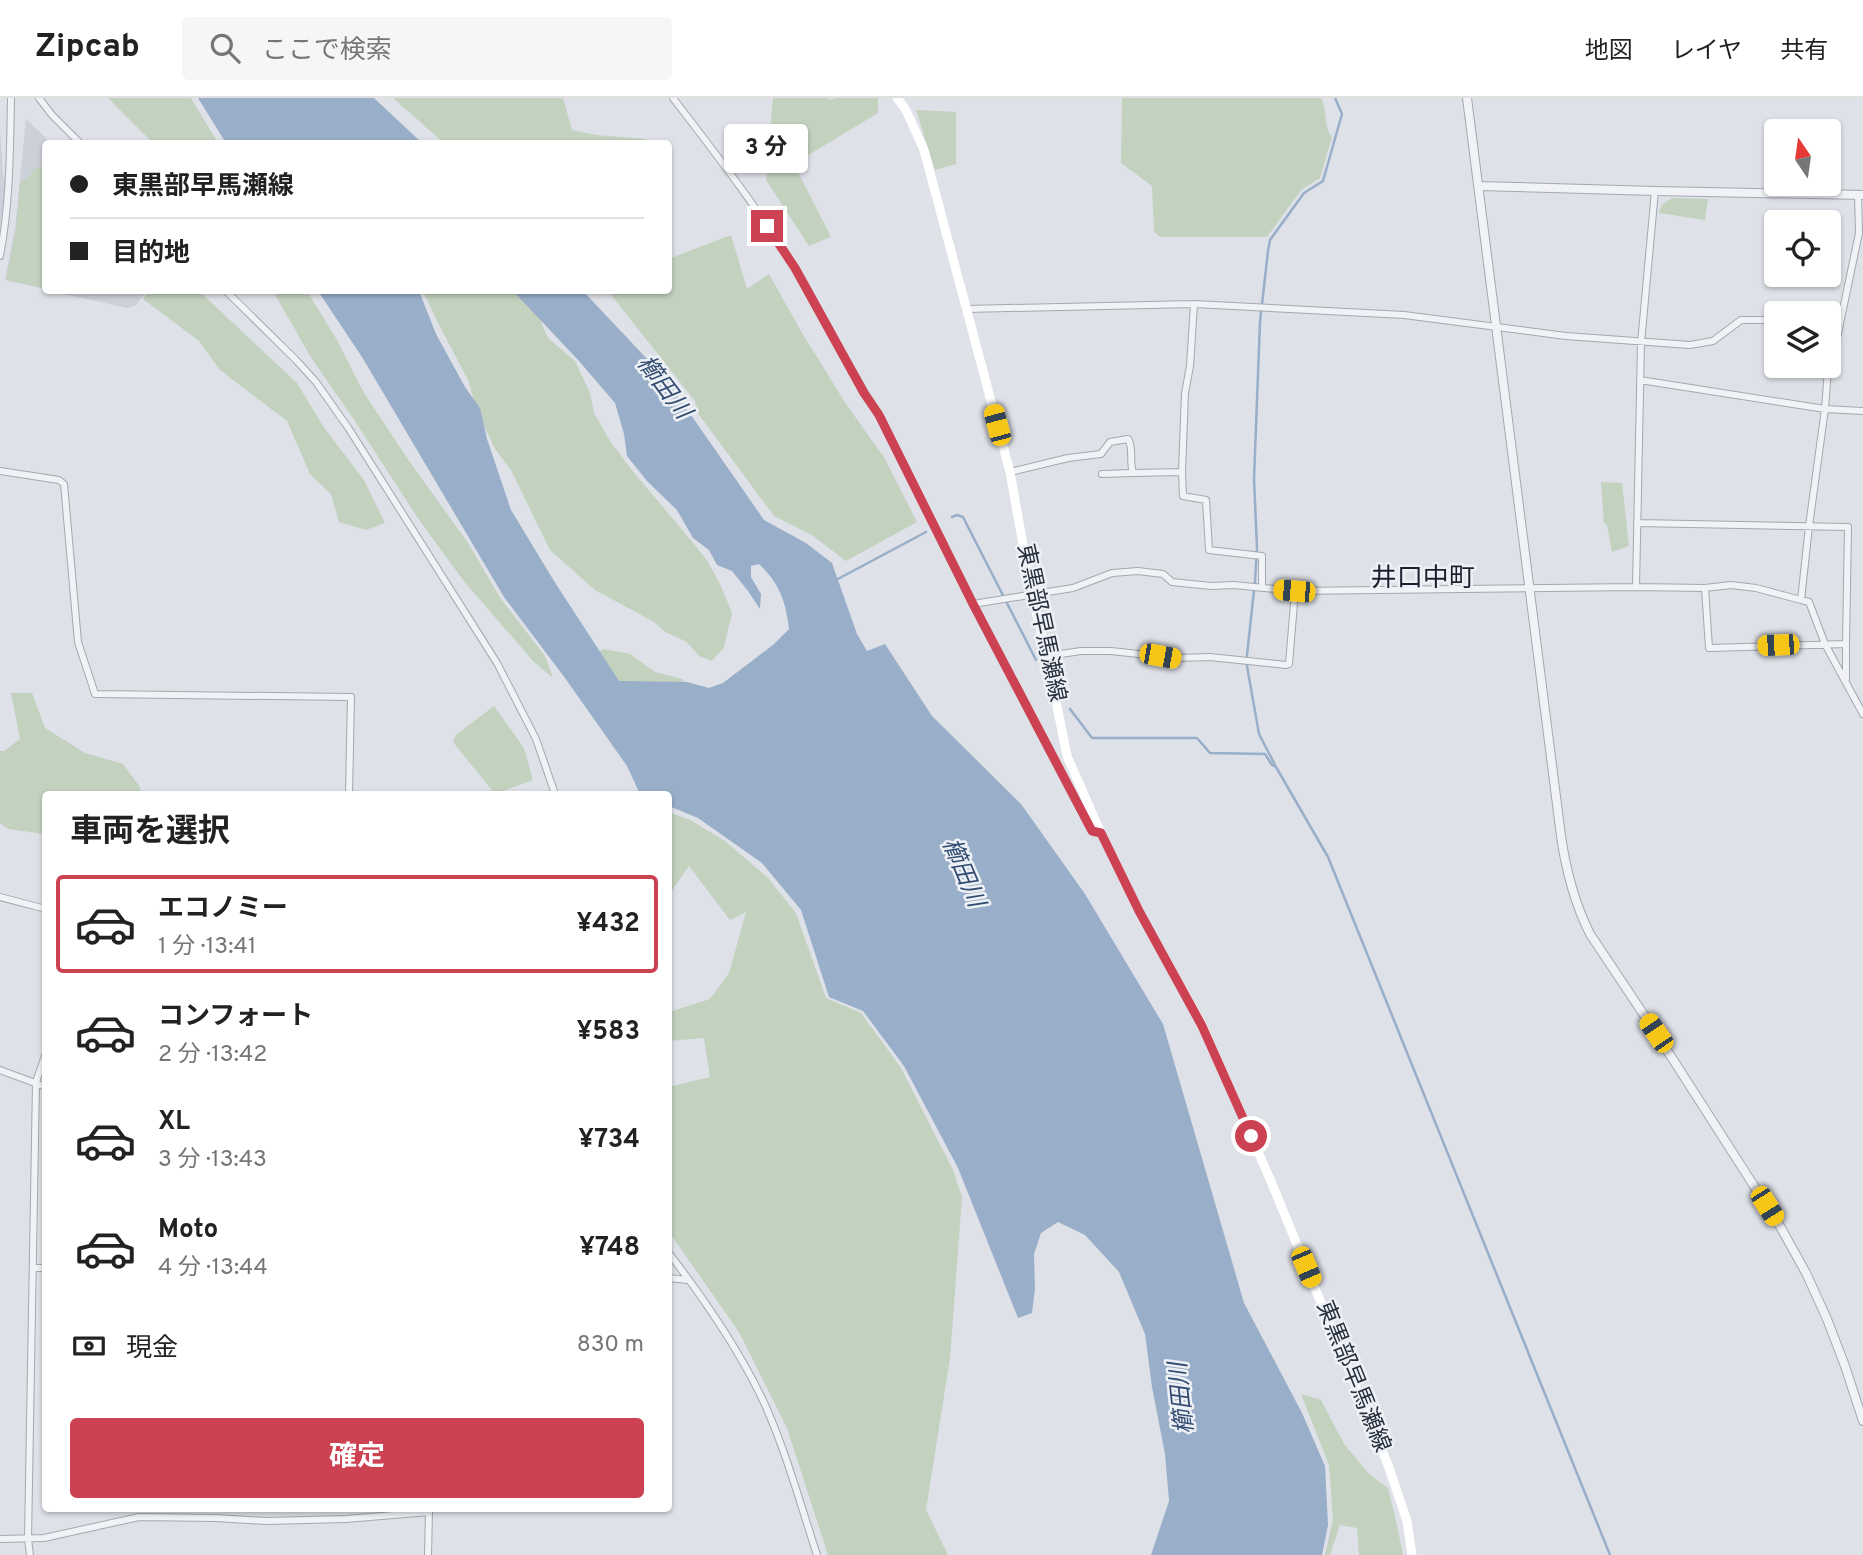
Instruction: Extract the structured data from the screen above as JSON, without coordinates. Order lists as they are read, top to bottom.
{
  "streets": {
    "main road": ["東黒部早馬瀬線"]
  },
  "districts": ["井口中町"],
  "water": ["櫛田川"],
  "north": "top",
  "page": {
    "header": "Zipcab",
    "search": "ここで検索",
    "nav": ["地図", "レイヤ", "共有"],
    "bubble": "3 分",
    "banner": ["東黒部早馬瀬線", "目的地"],
    "heading": "車両を選択",
    "list": [
      {
        "name": "エコノミー",
        "note": "1 分 · 13:41",
        "value": "¥432"
      },
      {
        "name": "コンフォート",
        "note": "2 分 · 13:42",
        "value": "¥583"
      },
      {
        "name": "XL",
        "note": "3 分 · 13:43",
        "value": "¥734"
      },
      {
        "name": "Moto",
        "note": "4 分 · 13:44",
        "value": "¥748"
      }
    ],
    "pay": ["現金", "830 m"],
    "buttons": "確定"
  }
}
